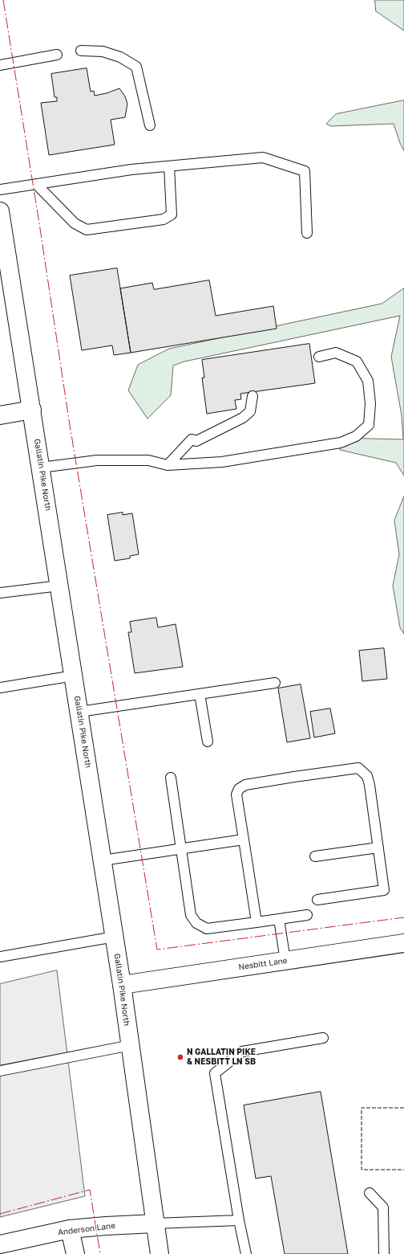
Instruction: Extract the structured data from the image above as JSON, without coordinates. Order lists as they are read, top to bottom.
{
  "streets": {
    "main road": ["Gallatin Pike North", "Nesbitt Lane", "Anderson Lane"]
  },
  "crossings": [
    ["Gallatin Pike North", "Nesbitt Lane"],
    ["Gallatin Pike North", "Anderson Lane"]
  ],
  "places": ["N GALLATIN PIKE & NESBITT LN SB"]
}
